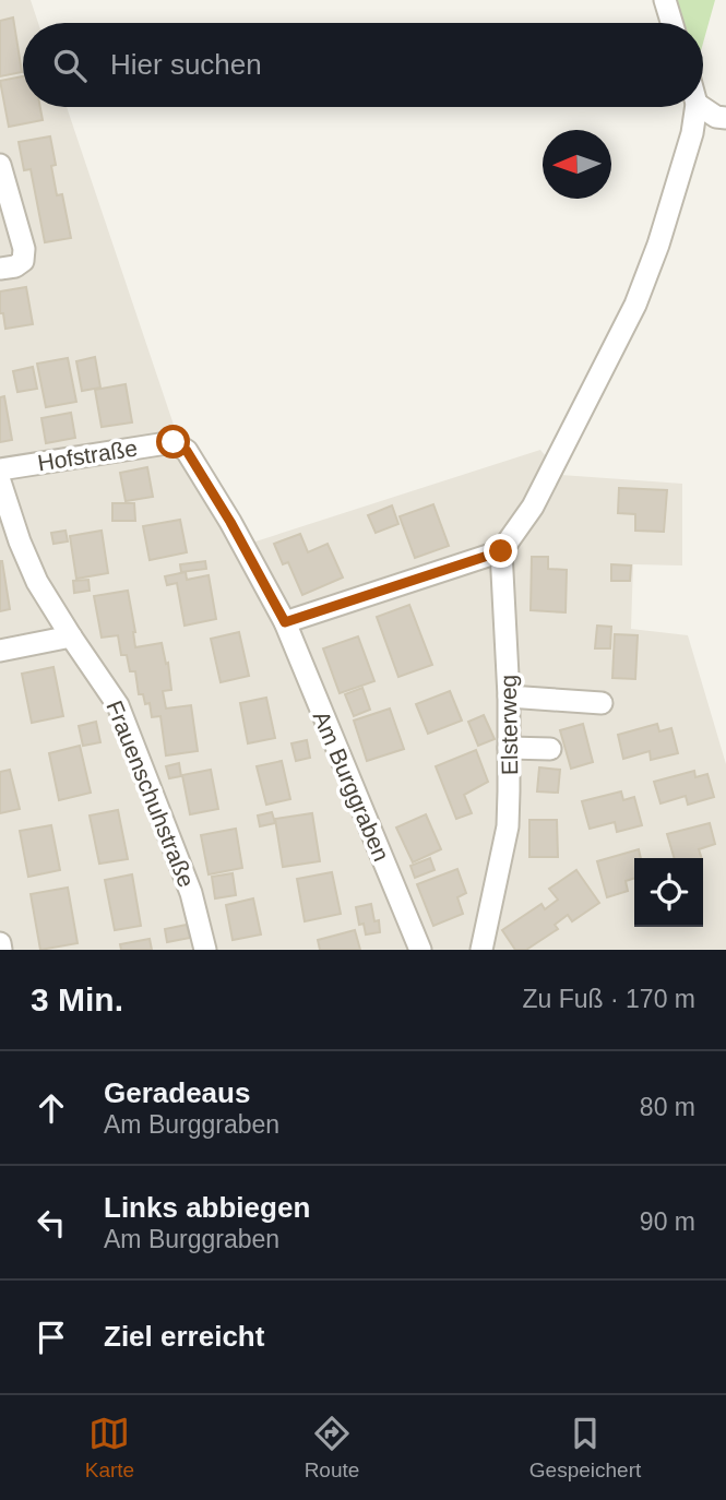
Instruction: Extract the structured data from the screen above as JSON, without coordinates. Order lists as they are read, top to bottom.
{
  "streets": {
    "street": [
      "Hofstraße",
      "Elsterweg",
      "Am Burggraben",
      "Frauenschuhstraße"
    ]
  },
  "crossings": [
    ["Hofstraße", "Am Burggraben"]
  ],
  "north": "left",
  "page": {
    "search": "Hier suchen",
    "heading": ["3 Min.", "Zu Fuß · 170 m"],
    "list": [
      ["Geradeaus", "Am Burggraben", "80 m"],
      ["Links abbiegen", "Am Burggraben", "90 m"],
      "Ziel erreicht"
    ],
    "nav": ["Karte", "Route", "Gespeichert"]
  }
}
